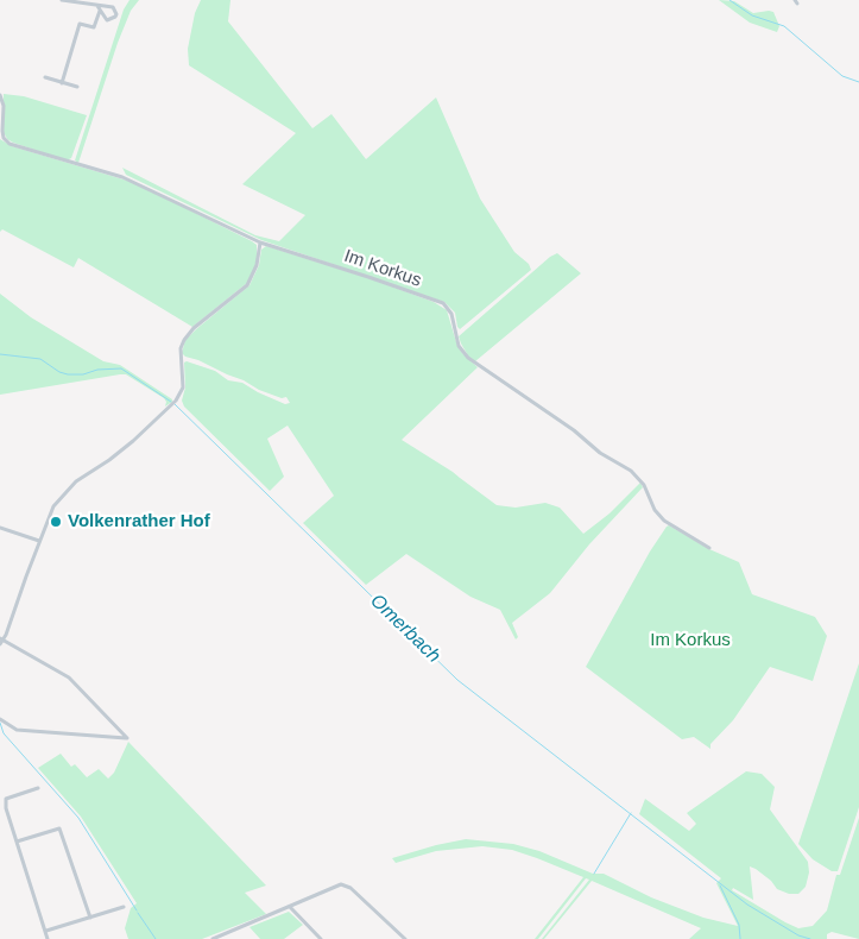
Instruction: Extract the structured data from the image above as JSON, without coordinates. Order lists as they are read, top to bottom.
{
  "streets": {
    "street": ["Im Korkus"]
  },
  "water": ["Omerbach"],
  "parks": ["Im Korkus"],
  "places": ["Volkenrather Hof"]
}
